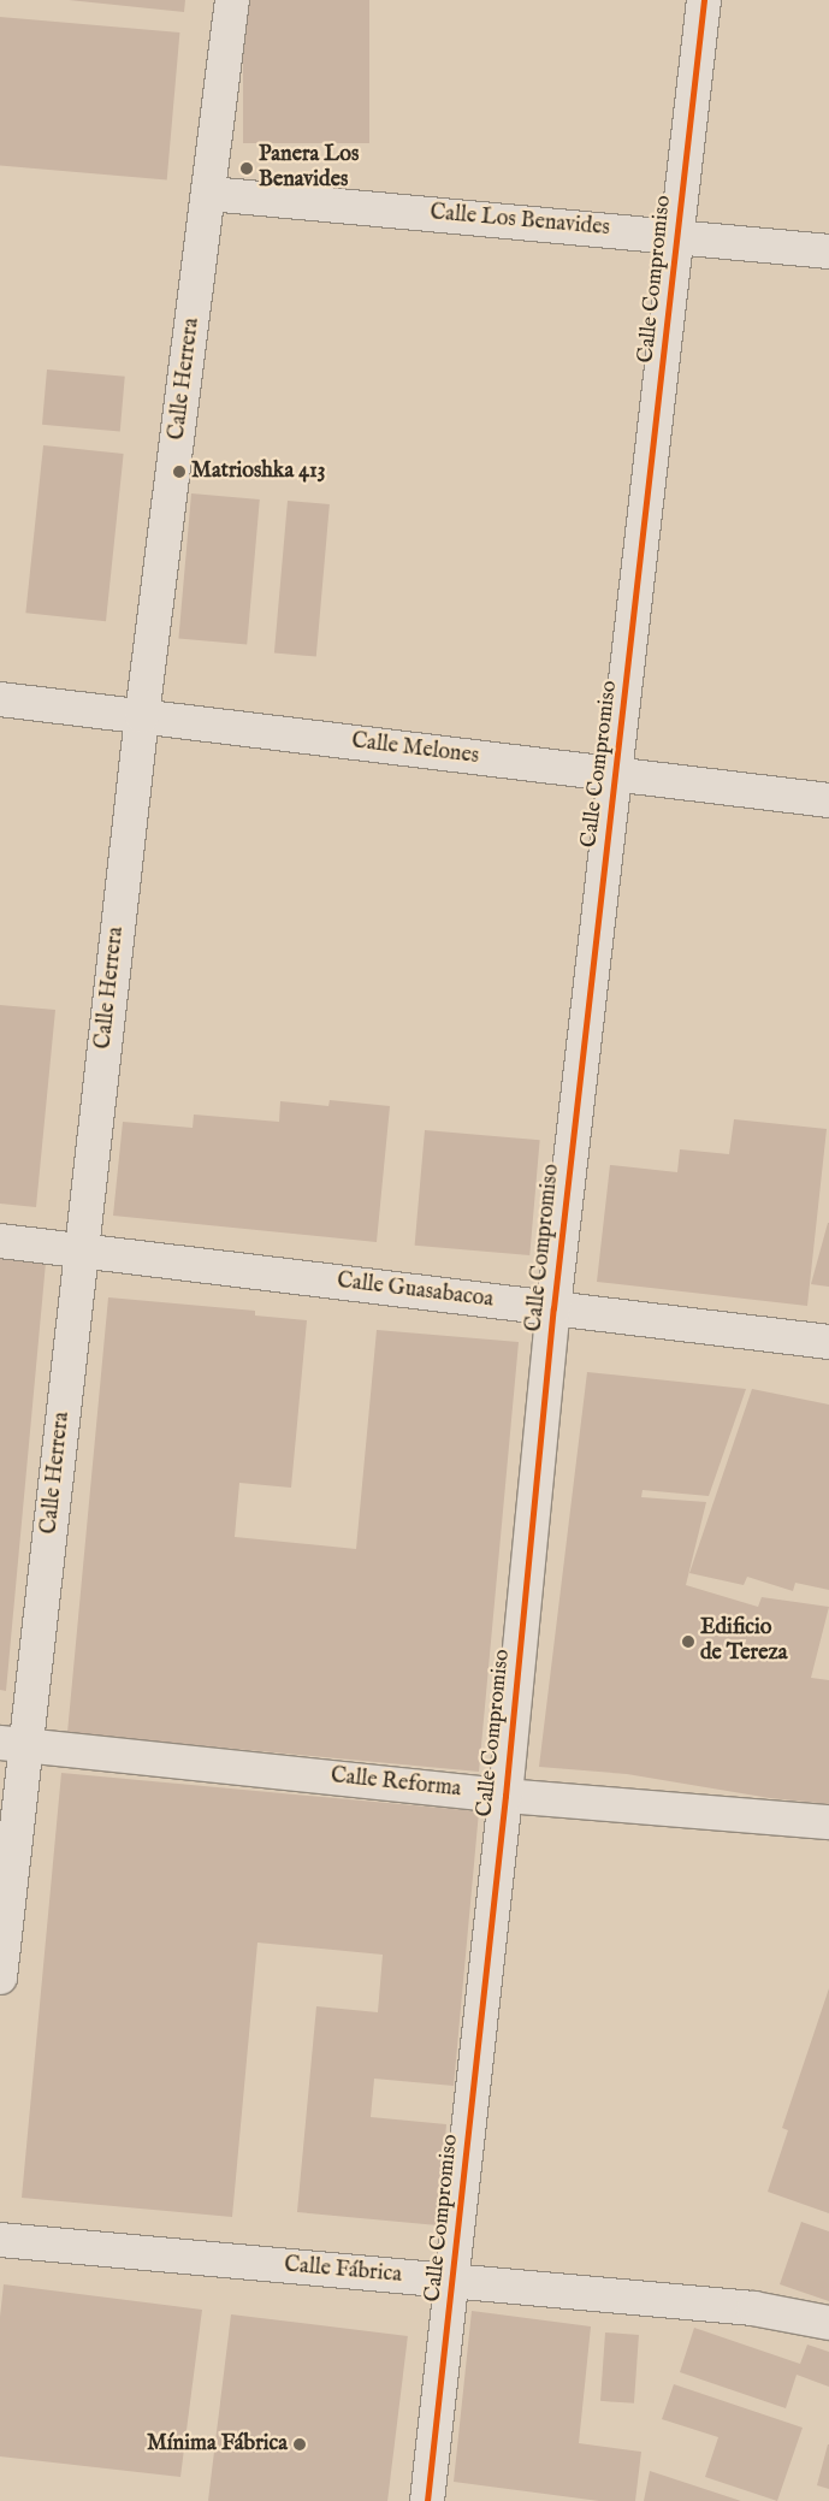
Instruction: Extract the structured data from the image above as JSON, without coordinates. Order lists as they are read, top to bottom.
{
  "streets": {
    "street": [
      "Calle Los Benavides",
      "Calle Compromiso",
      "Calle Herrera",
      "Calle Melones",
      "Calle Guasabacoa",
      "Calle Reforma",
      "Calle Fábrica"
    ]
  },
  "crossings": [
    ["Calle Los Benavides", "Calle Compromiso"],
    ["Calle Los Benavides", "Calle Herrera"],
    ["Calle Compromiso", "Calle Melones"],
    ["Calle Compromiso", "Calle Guasabacoa"],
    ["Calle Compromiso", "Calle Reforma"],
    ["Calle Compromiso", "Calle Fábrica"],
    ["Calle Herrera", "Calle Melones"],
    ["Calle Herrera", "Calle Guasabacoa"],
    ["Calle Herrera", "Calle Reforma"]
  ],
  "places": [
    "Panera Los Benavides",
    "Matrioshka 413",
    "Edificio de Tereza",
    "Mínima Fábrica"
  ]
}
